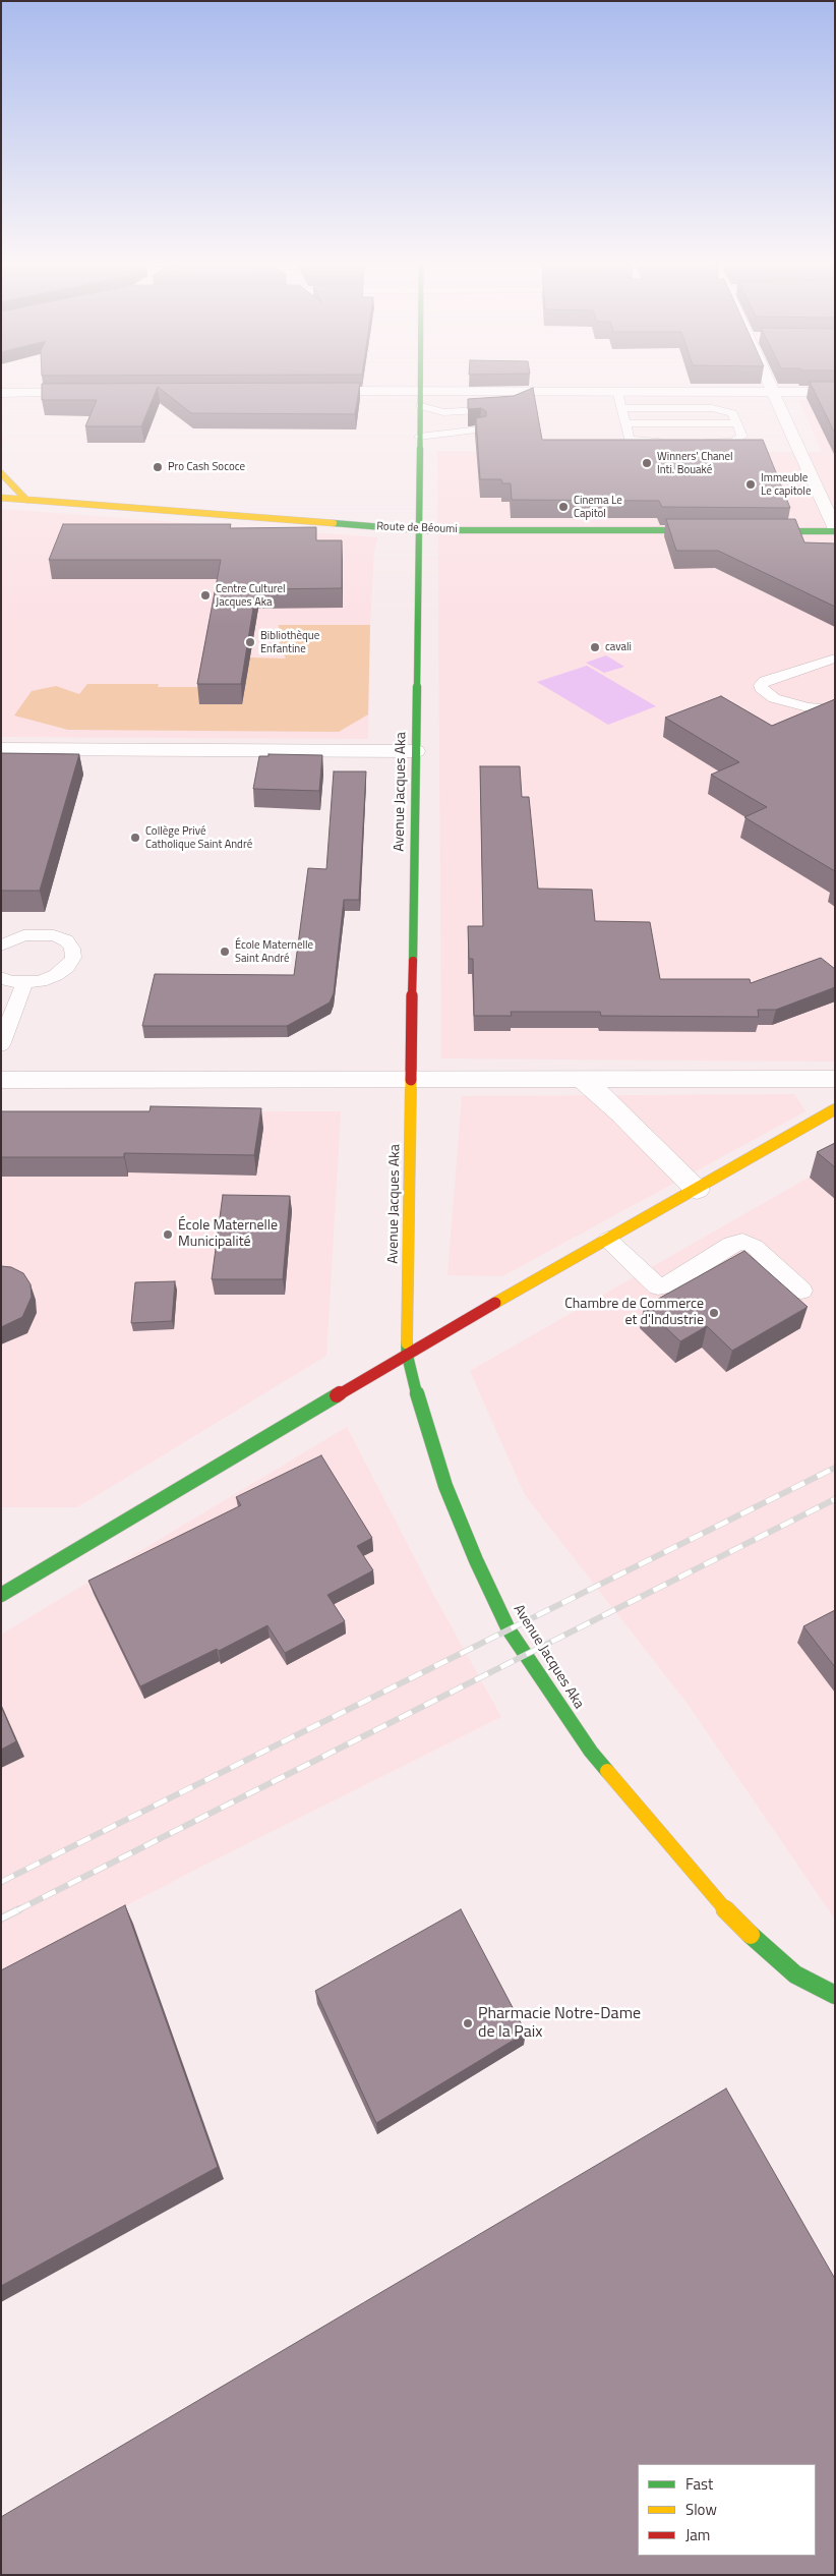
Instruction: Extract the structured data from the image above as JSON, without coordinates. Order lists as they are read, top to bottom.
{
  "streets": {
    "street": ["Route de Béoumi", "Avenue Jacques Aka"]
  },
  "crossings": [
    ["Route de Béoumi", "Avenue Jacques Aka"]
  ],
  "places": [
    "Winners' Chanel Inti. Bouaké",
    "Pro Cash Sococe",
    "Immeuble Le capitole",
    "Cinema Le Capitol",
    "Centre Culturel Jacques Aka",
    "Bibliothèque Enfantine",
    "cavali",
    "Collège Privé Catholique Saint André",
    "École Maternelle Saint André",
    "École Maternelle Municipalité",
    "Chambre de Commerce et d'Industrie",
    "Pharmacie Notre-Dame de la Paix"
  ],
  "legend": ["Fast", "Slow", "Jam"]
}
